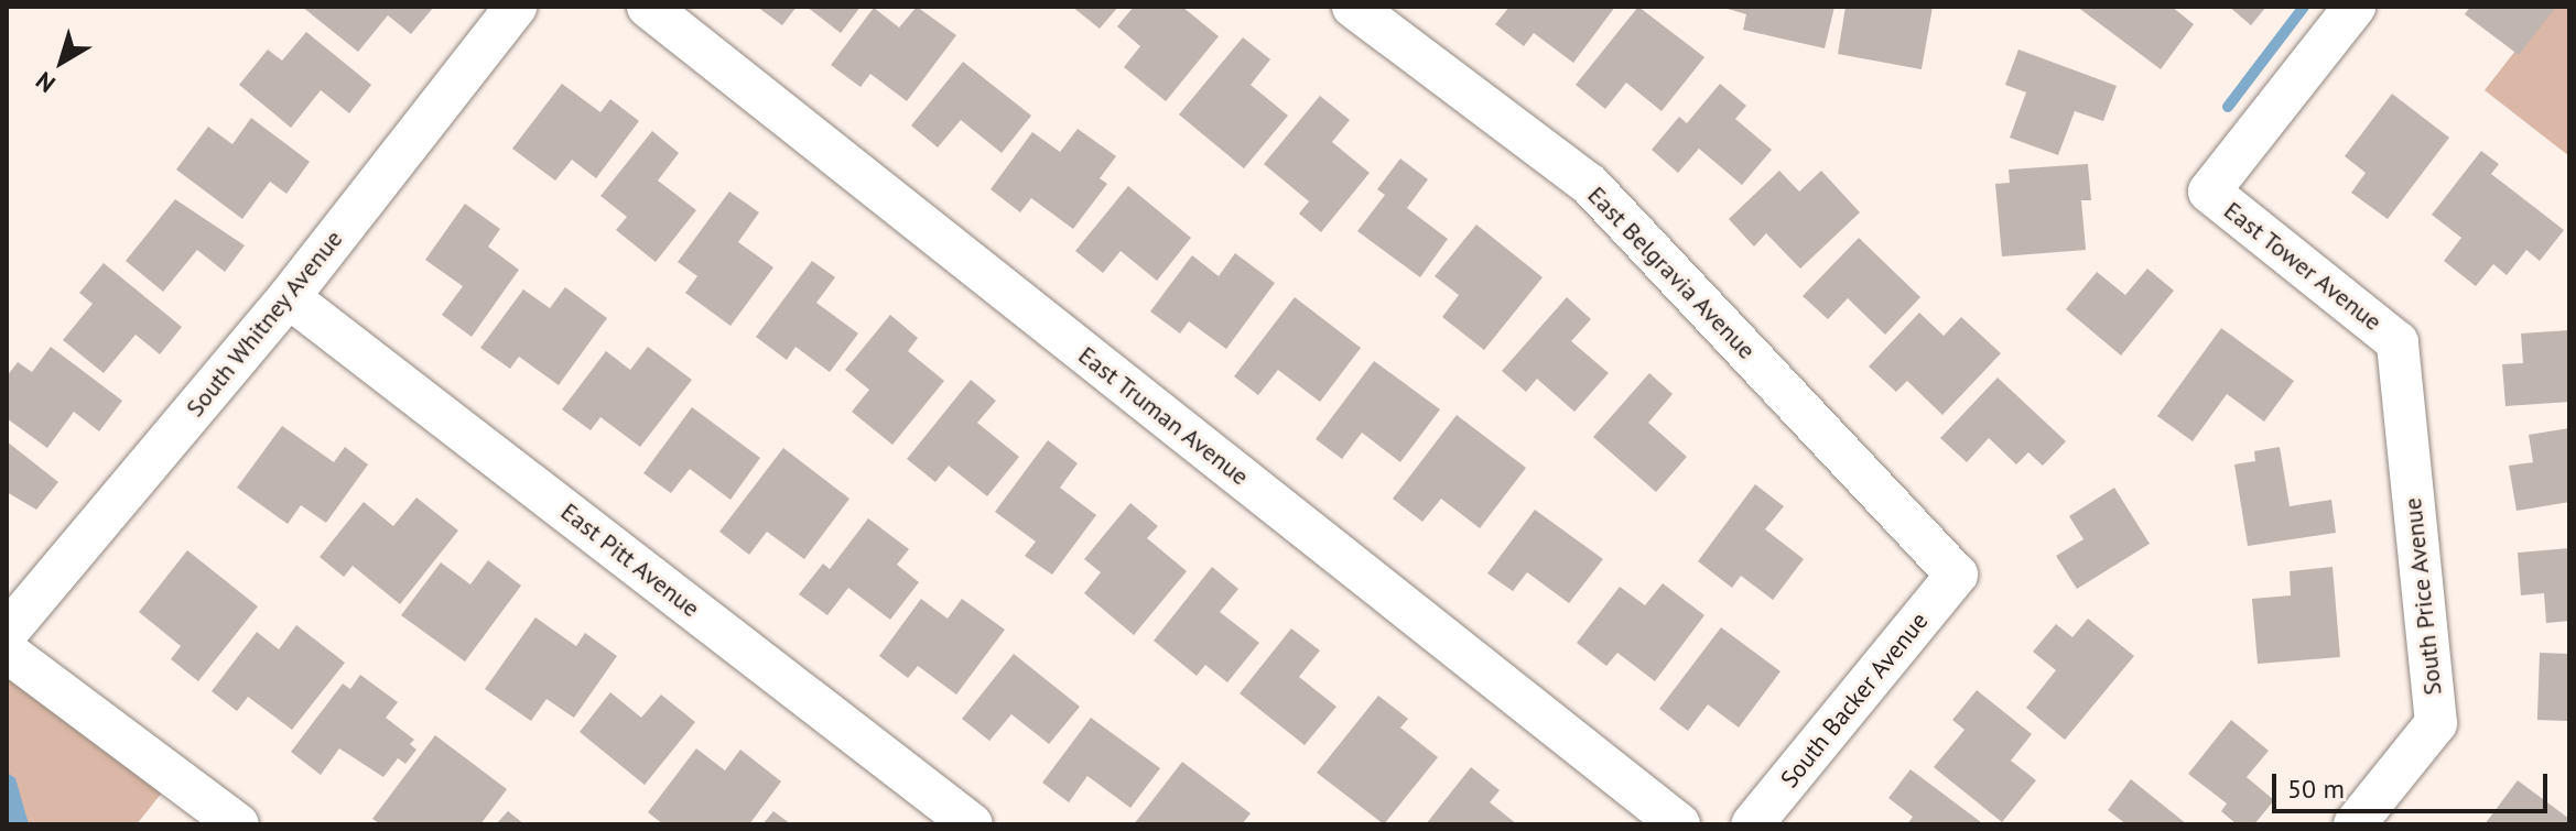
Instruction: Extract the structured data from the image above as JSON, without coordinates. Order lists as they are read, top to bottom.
{
  "streets": {
    "street": [
      "East Tower Avenue",
      "East Belgravia Avenue",
      "South Whitney Avenue",
      "East Truman Avenue",
      "East Pitt Avenue",
      "South Price Avenue",
      "South Backer Avenue"
    ]
  },
  "crossings": [
    ["East Tower Avenue", "South Price Avenue"],
    ["East Belgravia Avenue", "South Backer Avenue"],
    ["South Whitney Avenue", "East Pitt Avenue"]
  ],
  "scale_bar": "50 m",
  "north": "bottom left"
}
